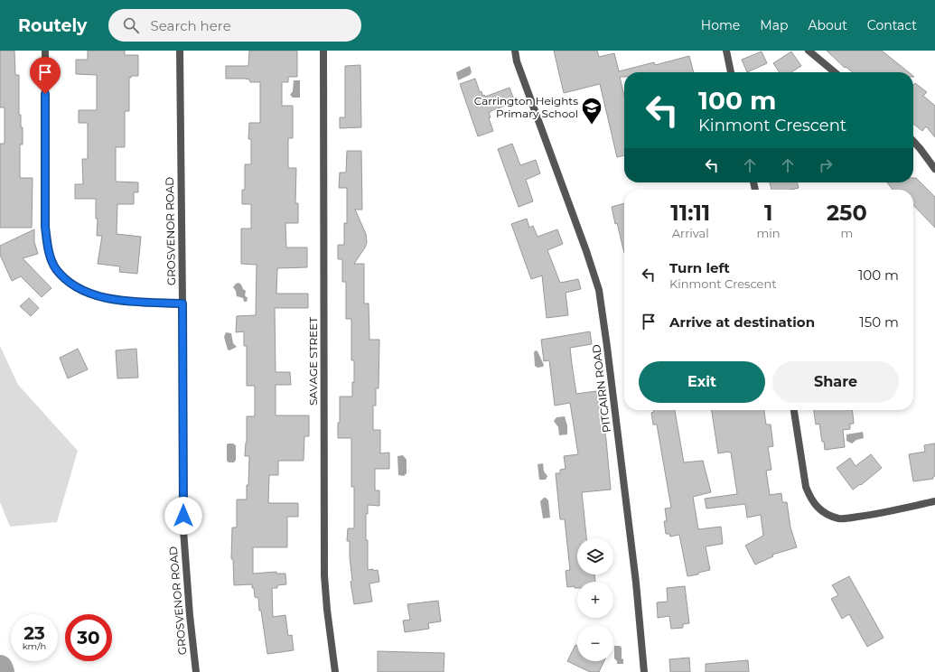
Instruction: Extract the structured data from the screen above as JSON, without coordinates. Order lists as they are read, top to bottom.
{
  "streets": {
    "street": ["GROSVENOR ROAD", "SAVAGE STREET", "PITCAIRN ROAD"]
  },
  "places": {
    "school or university": ["Carrington Heights Primary School"]
  },
  "page": {
    "header": "Routely",
    "search": "Search here",
    "nav": [
      "Home",
      "Map",
      "About",
      "Contact"
    ],
    "turn": ["100 m", "Kinmont Crescent"],
    "eta": [
      "11:11",
      "Arrival",
      "1",
      "min",
      "250",
      "m"
    ],
    "list": [
      {
        "name": "Turn left",
        "note": "Kinmont Crescent",
        "value": "100 m"
      },
      {
        "name": "Arrive at destination",
        "value": "150 m"
      }
    ],
    "buttons": ["Exit", "Share"],
    "map_buttons": ["+", "−"],
    "speed": "23 km/h",
    "limit": "30"
  }
}
